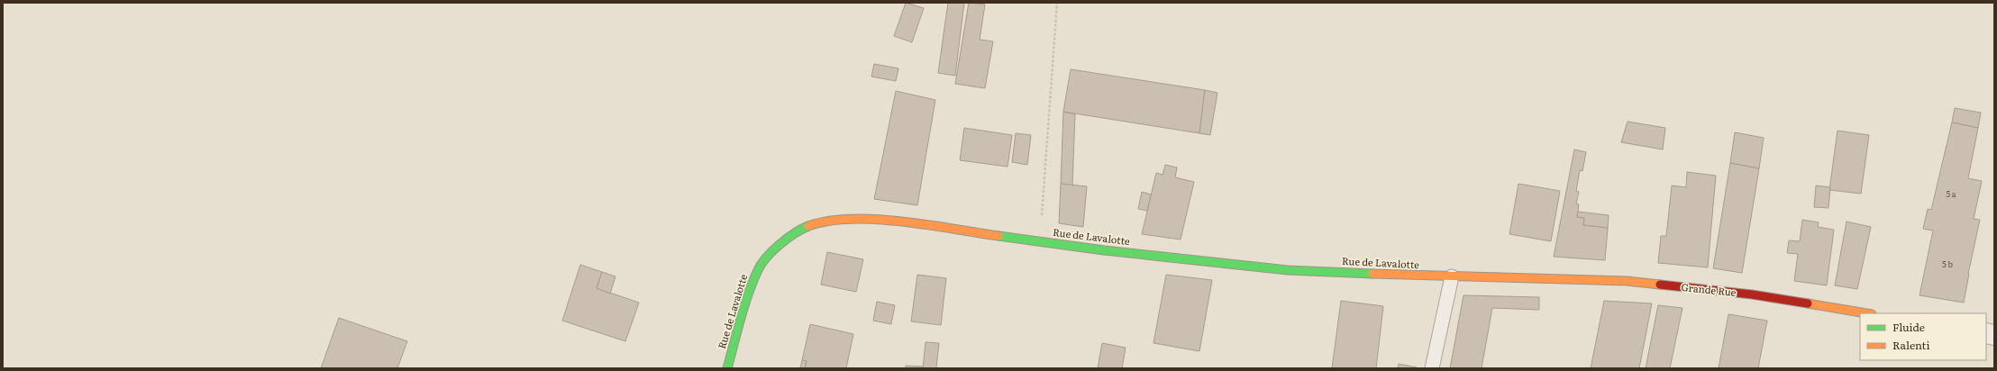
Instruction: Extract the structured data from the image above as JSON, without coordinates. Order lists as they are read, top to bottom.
{
  "streets": {
    "street": ["Rue de Lavalotte", "Grande Rue"]
  },
  "crossings": [
    ["Rue de Lavalotte", "Grande Rue"]
  ],
  "house_numbers": ["5 a", "5 b"],
  "legend": ["Fluide", "Ralenti"]
}
